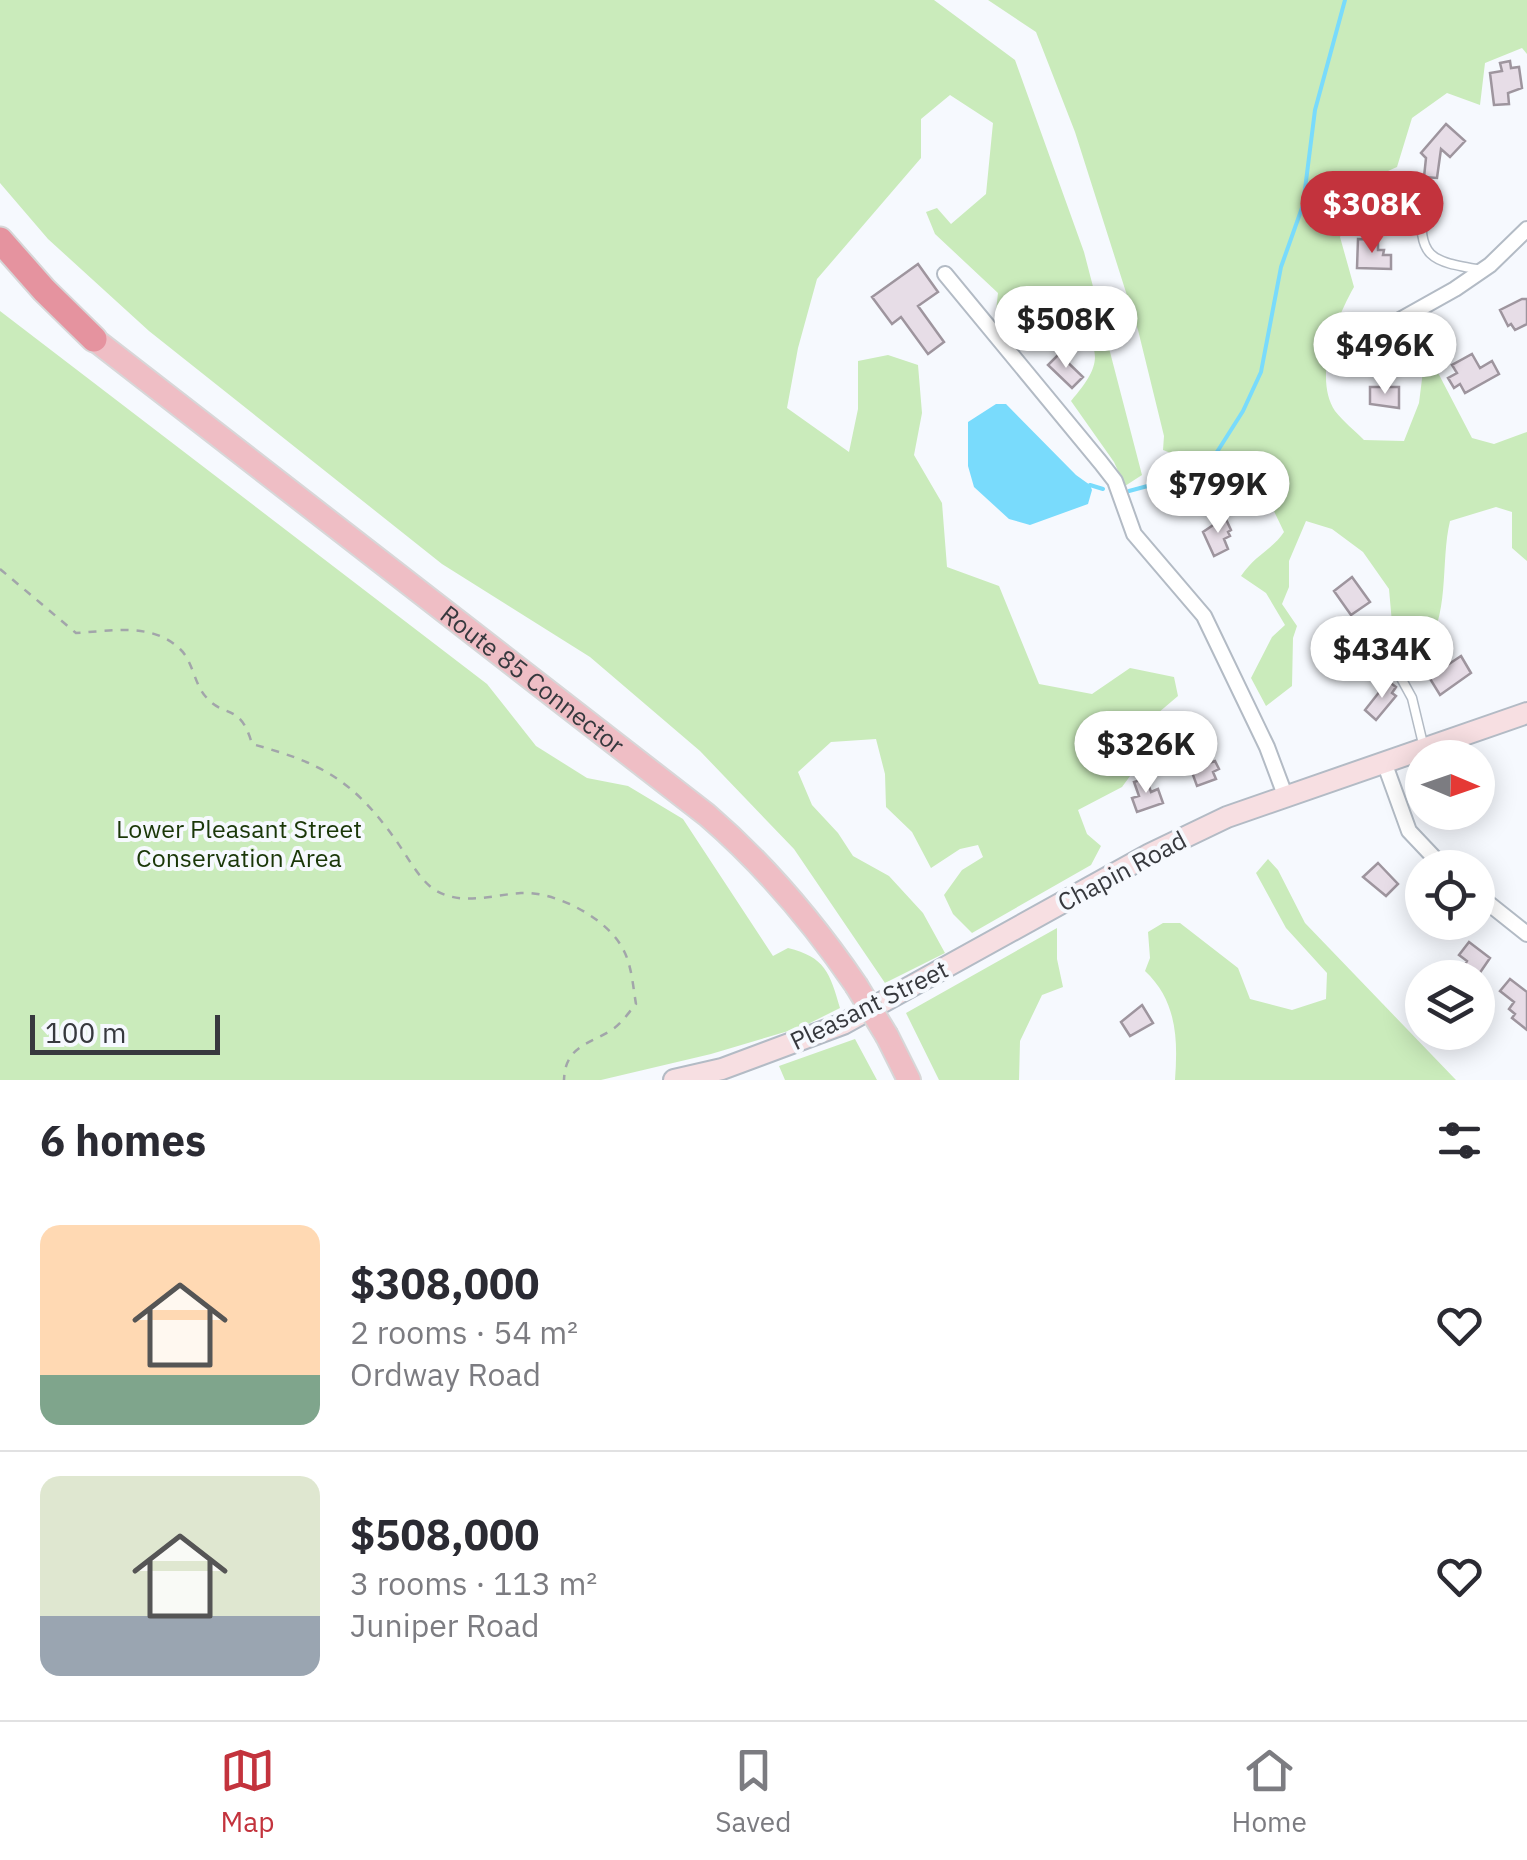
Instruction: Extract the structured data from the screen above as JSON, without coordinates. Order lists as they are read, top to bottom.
{
  "streets": {
    "highway": ["Route 85 Connector"],
    "street": ["Chapin Road", "Pleasant Street"]
  },
  "crossings": [
    ["Chapin Road", "Pleasant Street"]
  ],
  "parks": ["Lower Pleasant Street Conservation Area"],
  "scale_bar": "100 m",
  "north": "right",
  "page": {
    "price": [
      "$308K",
      "$508K",
      "$496K",
      "$799K",
      "$434K",
      "$326K"
    ],
    "scale": "100 m",
    "heading": "6 homes",
    "list": [
      {
        "name": "$308,000",
        "note": "2 rooms · 54 m² · Ordway Road"
      },
      {
        "name": "$508,000",
        "note": "3 rooms · 113 m² · Juniper Road"
      }
    ],
    "tabs": ["Map", "Saved", "Home"]
  }
}
